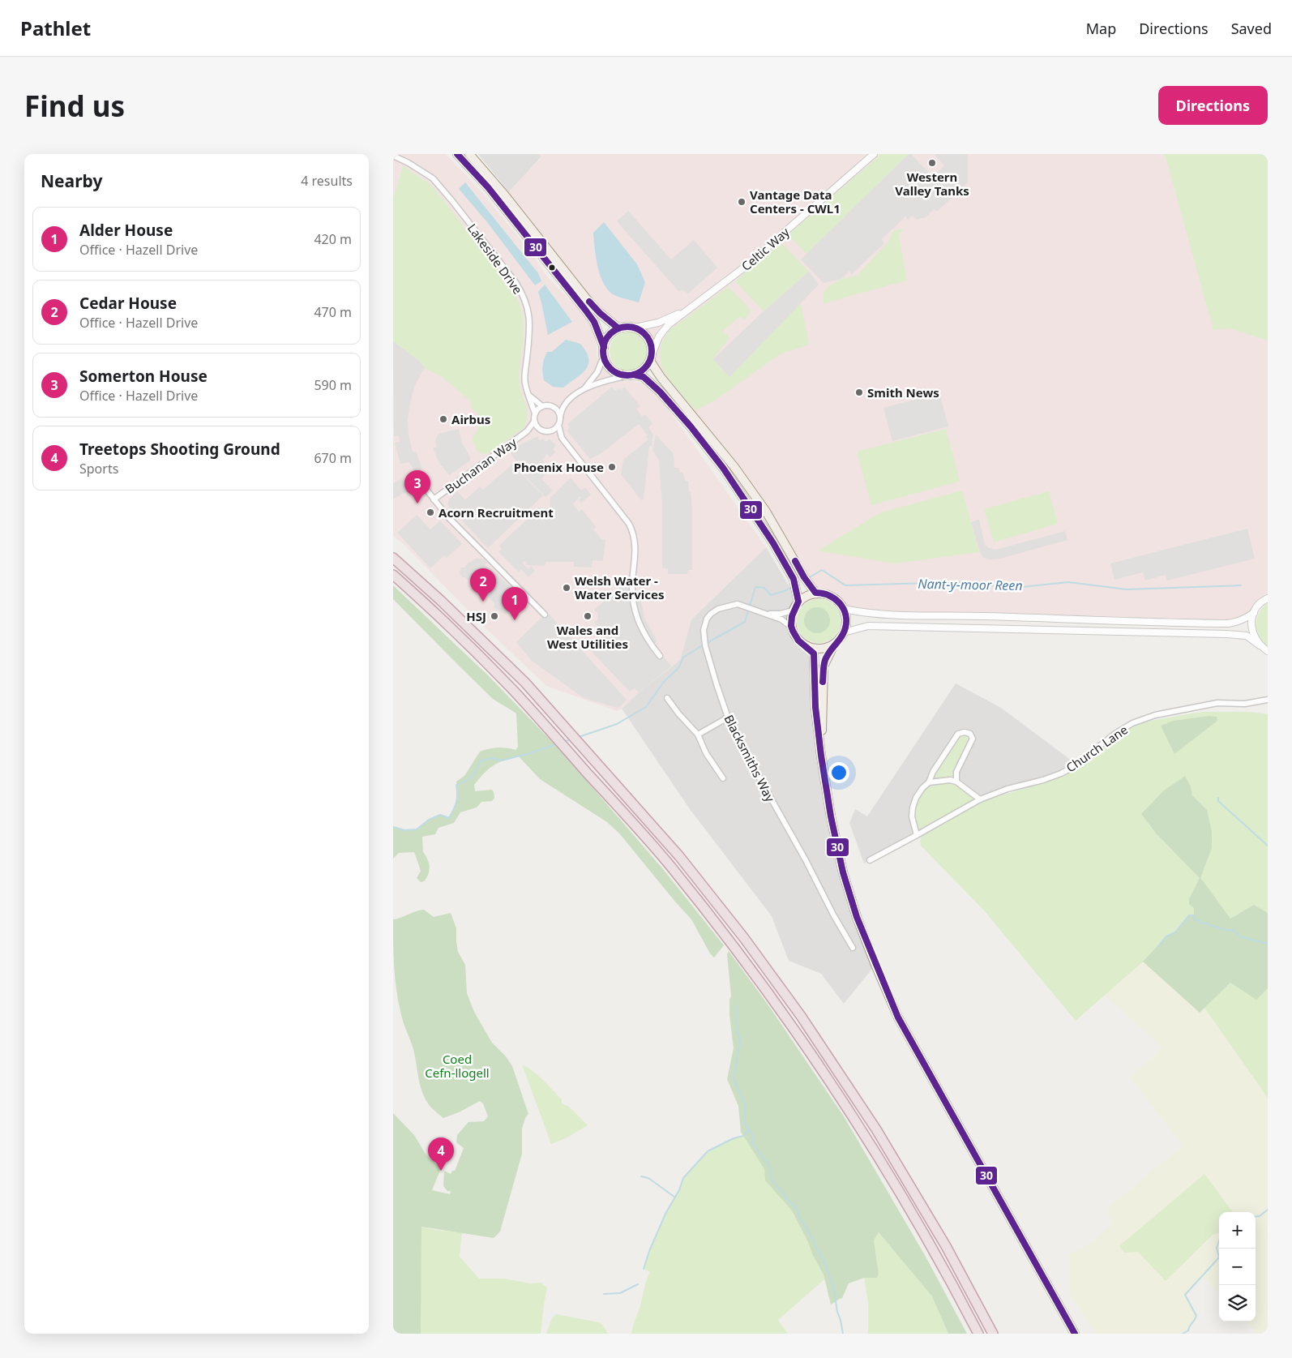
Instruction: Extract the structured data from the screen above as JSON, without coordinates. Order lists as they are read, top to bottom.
{
  "streets": {
    "street": [
      "Celtic Way",
      "Lakeside Drive",
      "Buchanan Way",
      "Church Lane",
      "Blacksmiths Way"
    ]
  },
  "crossings": [
    ["Lakeside Drive", "Buchanan Way"]
  ],
  "water": ["Nant-y-moor Reen"],
  "parks": ["Coed Cefn-llogell"],
  "places": [
    "Western Valley Tanks",
    "Vantage Data Centers - CWL1",
    "Smith News",
    "Airbus",
    "Phoenix House",
    "Acorn Recruitment",
    "Welsh Water - Water Services",
    "HSJ",
    "Wales and West Utilities"
  ],
  "lines": ["transit line 30"],
  "page": {
    "header": "Pathlet",
    "nav": ["Map", "Directions", "Saved"],
    "buttons": "Directions",
    "title": "Find us",
    "heading": ["Nearby", "4 results"],
    "list": [
      {
        "mark": "1",
        "name": "Alder House",
        "note": "Office · Hazell Drive",
        "value": "420 m"
      },
      {
        "mark": "2",
        "name": "Cedar House",
        "note": "Office · Hazell Drive",
        "value": "470 m"
      },
      {
        "mark": "3",
        "name": "Somerton House",
        "note": "Office · Hazell Drive",
        "value": "590 m"
      },
      {
        "mark": "4",
        "name": "Treetops Shooting Ground",
        "note": "Sports",
        "value": "670 m"
      }
    ],
    "pins": [
      "3",
      "2",
      "1",
      "4"
    ],
    "map_buttons": ["+", "−"]
  }
}
